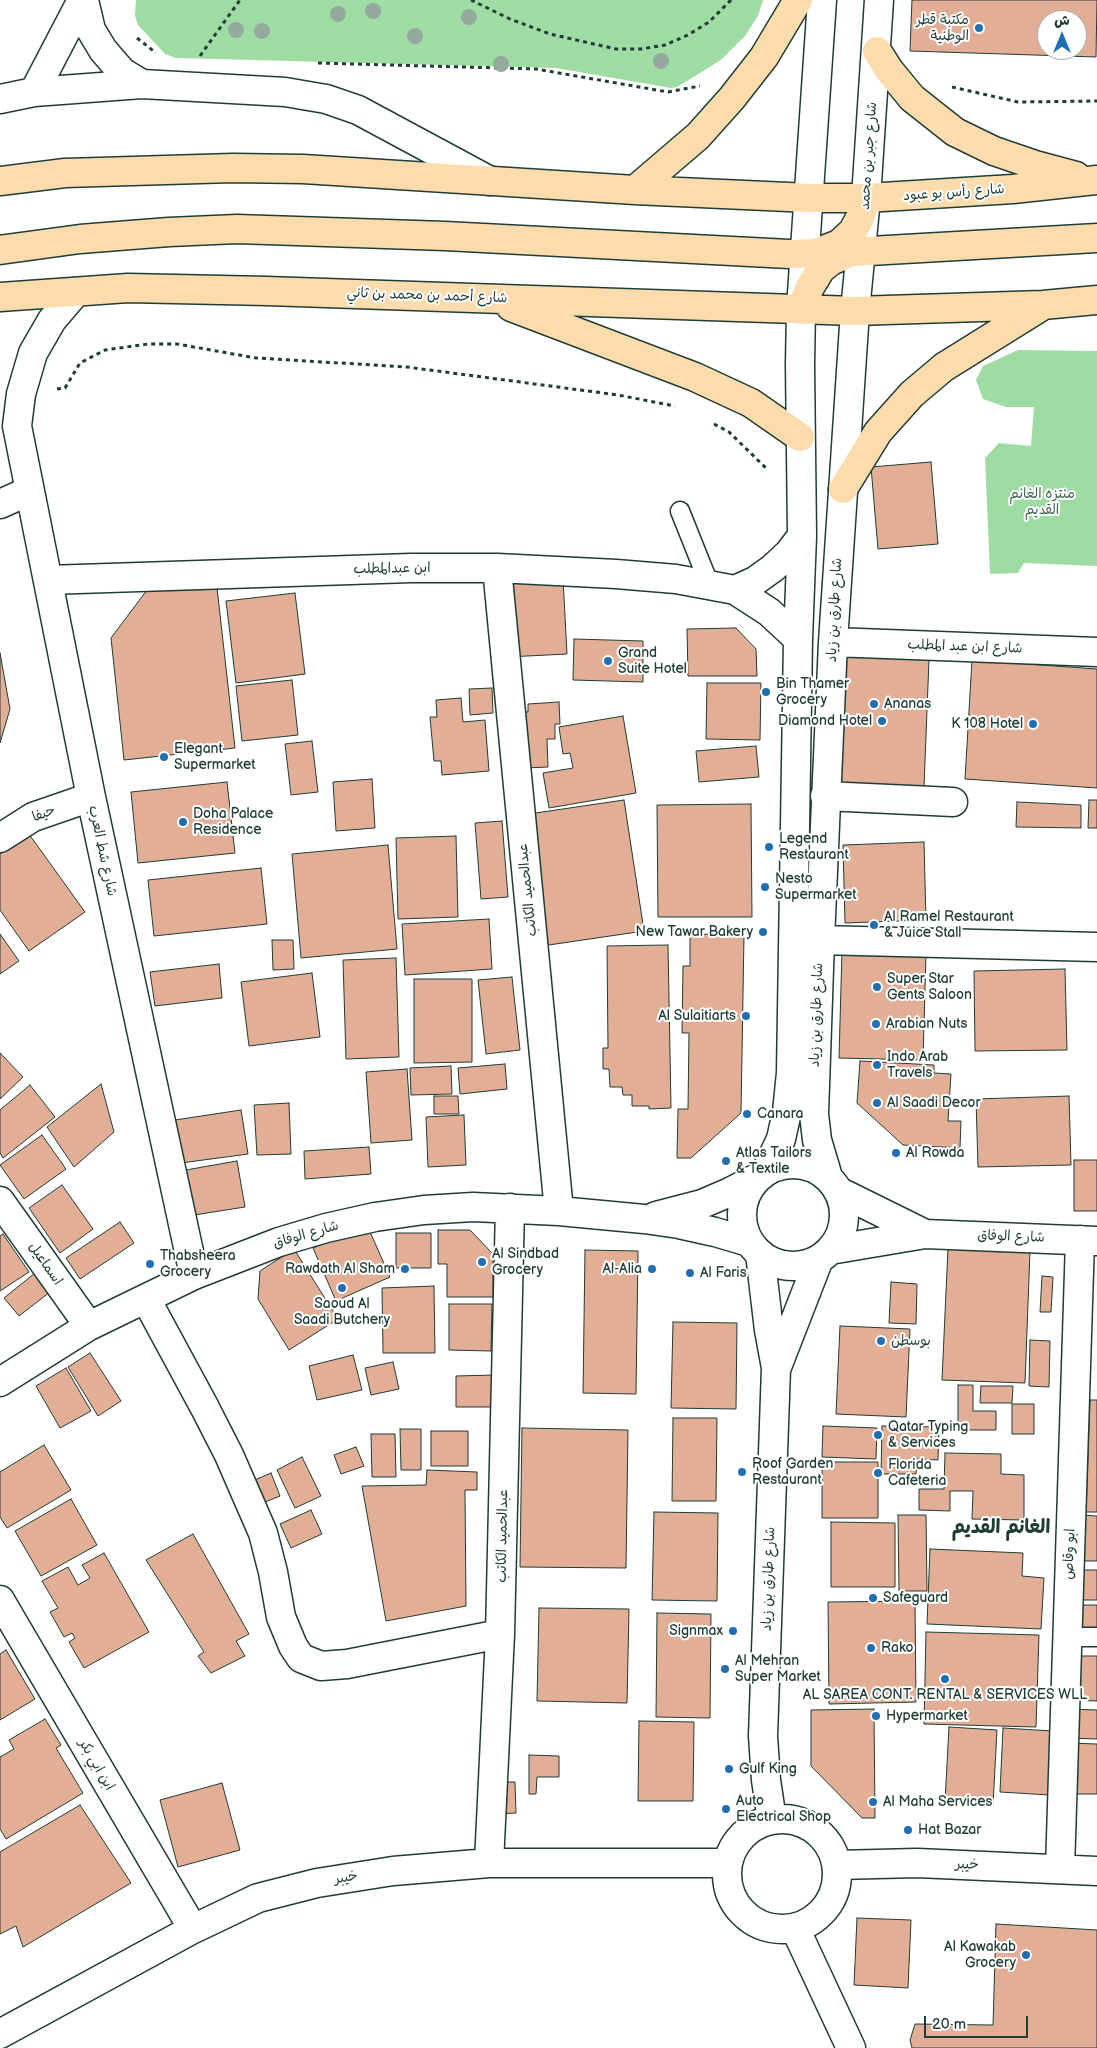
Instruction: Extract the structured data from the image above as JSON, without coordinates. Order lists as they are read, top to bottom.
{
  "streets": {
    "main road": ["شارع رأس بو عبود", "شارع أحمد بن محمد بن ثاني"],
    "street": [
      "شارع جبر بن محمد",
      "ابن عبدالمطلب",
      "شارع طارق بن زياد",
      "شارع ابن عبد المطلب",
      "حيفا",
      "شارع شط العرب",
      "عبدالحميد الكاتب",
      "شارع الوفاق",
      "اسماعيل",
      "ابو وقاص",
      "ابن ابي بكر",
      "خيبر"
    ]
  },
  "crossings": [
    ["شارع جبر بن محمد", "شارع رأس بو عبود"],
    ["شارع جبر بن محمد", "شارع أحمد بن محمد بن ثاني"],
    ["شارع جبر بن محمد", "شارع طارق بن زياد"],
    ["شارع أحمد بن محمد بن ثاني", "شارع طارق بن زياد"],
    ["شارع أحمد بن محمد بن ثاني", "شارع شط العرب"],
    ["ابن عبدالمطلب", "شارع طارق بن زياد"],
    ["ابن عبدالمطلب", "شارع شط العرب"],
    ["ابن عبدالمطلب", "عبدالحميد الكاتب"],
    ["شارع طارق بن زياد", "شارع ابن عبد المطلب"],
    ["شارع طارق بن زياد", "شارع الوفاق"],
    ["شارع طارق بن زياد", "خيبر"],
    ["حيفا", "شارع شط العرب"],
    ["شارع شط العرب", "شارع الوفاق"],
    ["عبدالحميد الكاتب", "شارع الوفاق"],
    ["عبدالحميد الكاتب", "خيبر"],
    ["شارع الوفاق", "اسماعيل"],
    ["شارع الوفاق", "ابو وقاص"],
    ["ابو وقاص", "خيبر"],
    ["ابن ابي بكر", "خيبر"]
  ],
  "districts": ["الغانم القديم"],
  "parks": ["منتزه الغانم القديم"],
  "places": [
    "مكتبة قطر الوطنية",
    "Grand Suite Hotel",
    "Bin Thamer Grocery",
    "Ananas",
    "Diamond Hotel",
    "K 108 Hotel",
    "Elegant Supermarket",
    "Doha Palace Residence",
    "Legend Restaurant",
    "Nesto Supermarket",
    "Al Ramel Restaurant & Juice Stall",
    "New Tawar Bakery",
    "Super Star Gents Saloon",
    "Al Sulaitiarts",
    "Arabian Nuts",
    "Indo Arab Travels",
    "Al Saadi Decor",
    "Canara",
    "Al Rowda",
    "Atlas Tailors & Textile",
    "Al Sindbad Grocery",
    "Thabsheera Grocery",
    "Rawdath Al Sham",
    "Al-Alia",
    "Al Faris",
    "Saoud Al Saadi Butchery",
    "بوسطن",
    "Qatar Typing & Services",
    "Roof Garden Restaurant",
    "Florida Cafeteria",
    "Safeguard",
    "Signmax",
    "Rako",
    "Al Mehran Super Market",
    "AL SAREA CONT. RENTAL & SERVICES WLL",
    "Hypermarket",
    "Gulf King",
    "Al Maha Services",
    "Auto Electrical Shop",
    "Hat Bazar",
    "Al Kawakab Grocery"
  ],
  "scale_bar": "20 m",
  "north": "top"
}
